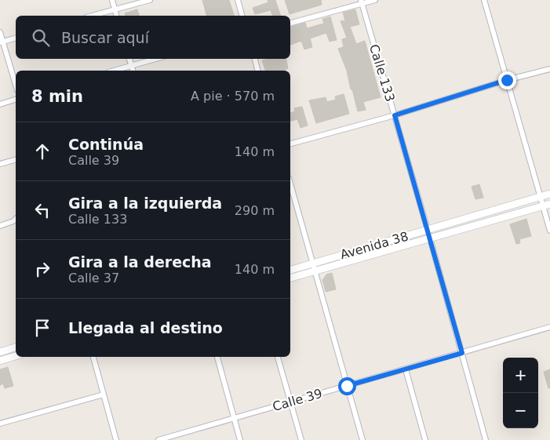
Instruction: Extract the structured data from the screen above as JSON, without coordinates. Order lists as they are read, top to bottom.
{
  "streets": {
    "main road": ["Avenida 38"],
    "street": ["Calle 133", "Calle 39"]
  },
  "crossings": [
    ["Calle 133", "Avenida 38"],
    ["Calle 133", "Calle 39"]
  ],
  "page": {
    "search": "Buscar aquí",
    "heading": ["8 min", "A pie · 570 m"],
    "list": [
      ["Continúa", "Calle 39", "140 m"],
      ["Gira a la izquierda", "Calle 133", "290 m"],
      ["Gira a la derecha", "Calle 37", "140 m"],
      "Llegada al destino"
    ],
    "map_buttons": ["+", "−"]
  }
}
